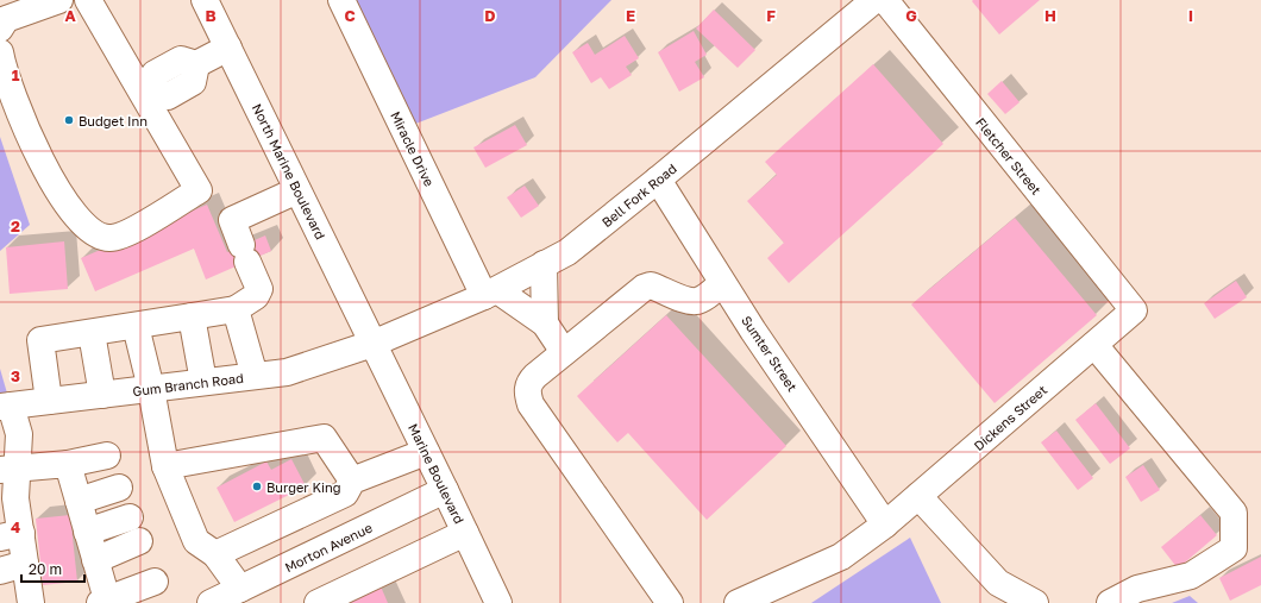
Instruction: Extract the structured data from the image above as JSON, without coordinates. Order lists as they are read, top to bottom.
{
  "streets": {
    "street": [
      "Miracle Drive",
      "Fletcher Street",
      "North Marine Boulevard",
      "Bell Fork Road",
      "Sumter Street",
      "Gum Branch Road",
      "Dickens Street",
      "Marine Boulevard",
      "Morton Avenue"
    ]
  },
  "crossings": [
    ["Miracle Drive", "Bell Fork Road"],
    ["Fletcher Street", "Dickens Street"],
    ["North Marine Boulevard", "Bell Fork Road"],
    ["North Marine Boulevard", "Gum Branch Road"],
    ["North Marine Boulevard", "Marine Boulevard"],
    ["Bell Fork Road", "Sumter Street"],
    ["Bell Fork Road", "Gum Branch Road"],
    ["Bell Fork Road", "Marine Boulevard"],
    ["Sumter Street", "Dickens Street"],
    ["Gum Branch Road", "Marine Boulevard"],
    ["Marine Boulevard", "Morton Avenue"]
  ],
  "places": ["Budget Inn", "Burger King"],
  "scale_bar": "20 m",
  "grid": {
    "columns": [
      "A",
      "B",
      "C",
      "D",
      "E",
      "F",
      "G",
      "H",
      "I"
    ],
    "rows": [
      "1",
      "2",
      "3",
      "4"
    ]
  }
}
